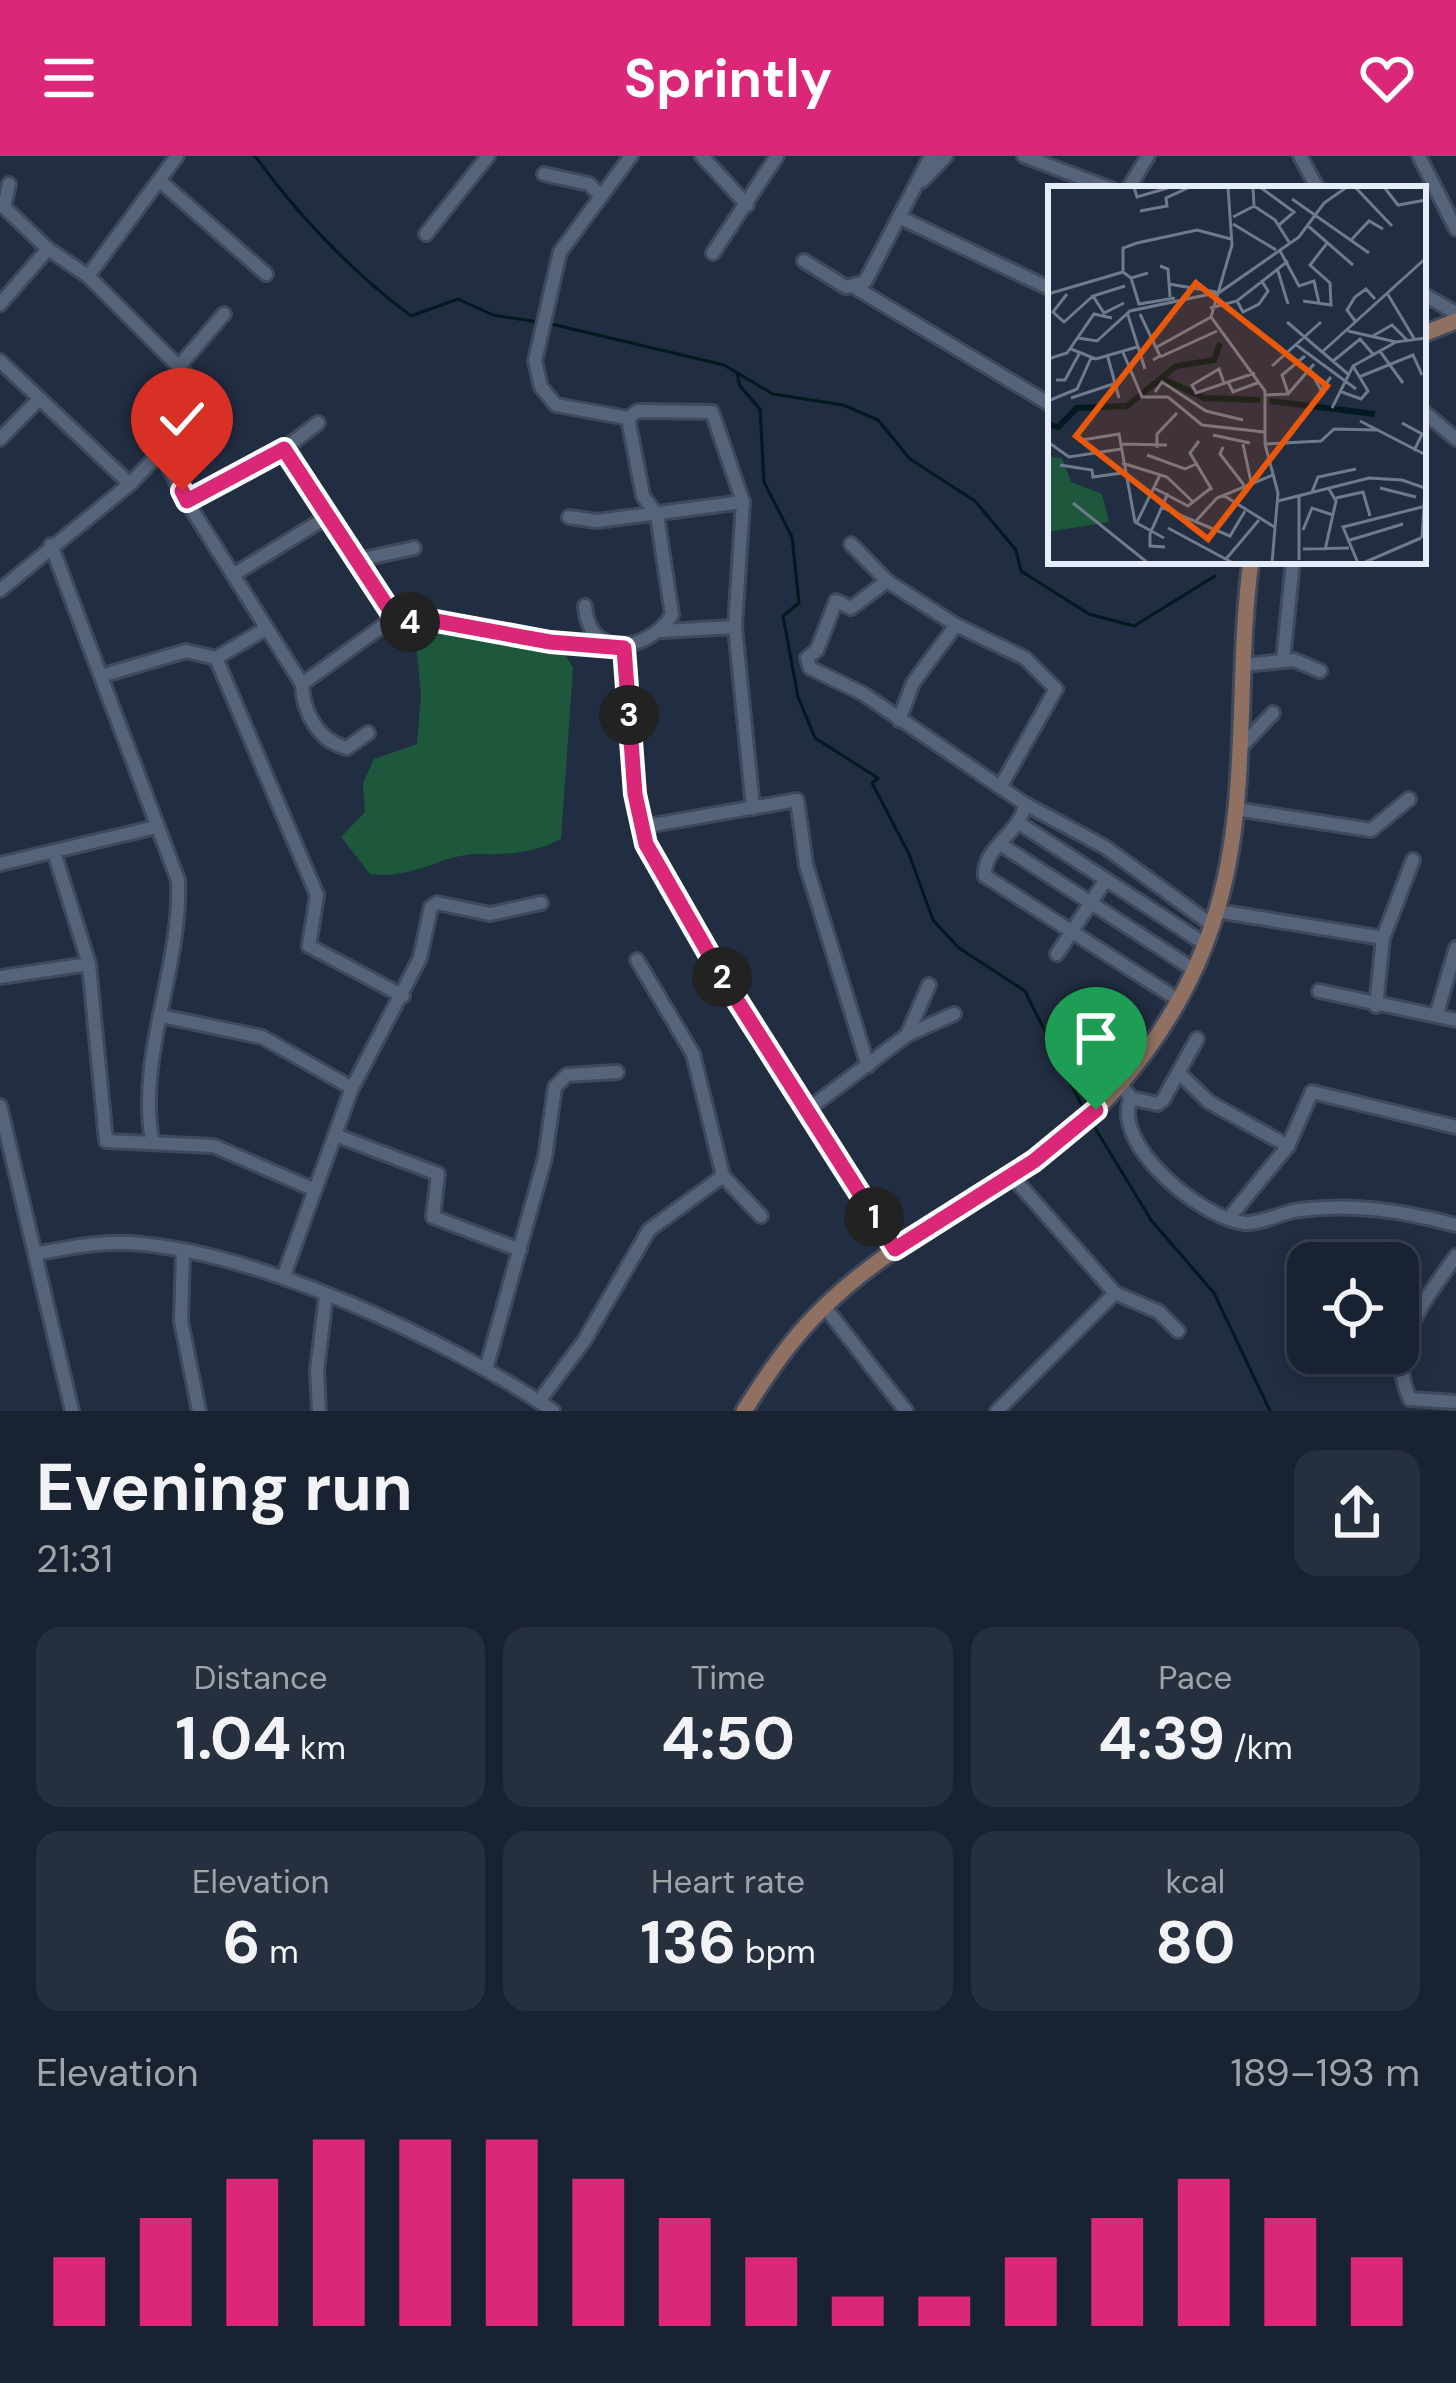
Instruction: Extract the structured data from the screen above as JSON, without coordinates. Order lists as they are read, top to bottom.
{
  "page": {
    "header": "Sprintly",
    "pins": [
      "4",
      "3",
      "2",
      "1"
    ],
    "heading": ["Evening run", "21:31"],
    "stats": [
      ["Distance", "1.04 km"],
      ["Time", "4:50"],
      ["Pace", "4:39 /km"],
      ["Elevation", "6 m"],
      ["Heart rate", "136 bpm"],
      ["kcal", "80"]
    ],
    "chart": ["Elevation", "189–193 m"]
  }
}
